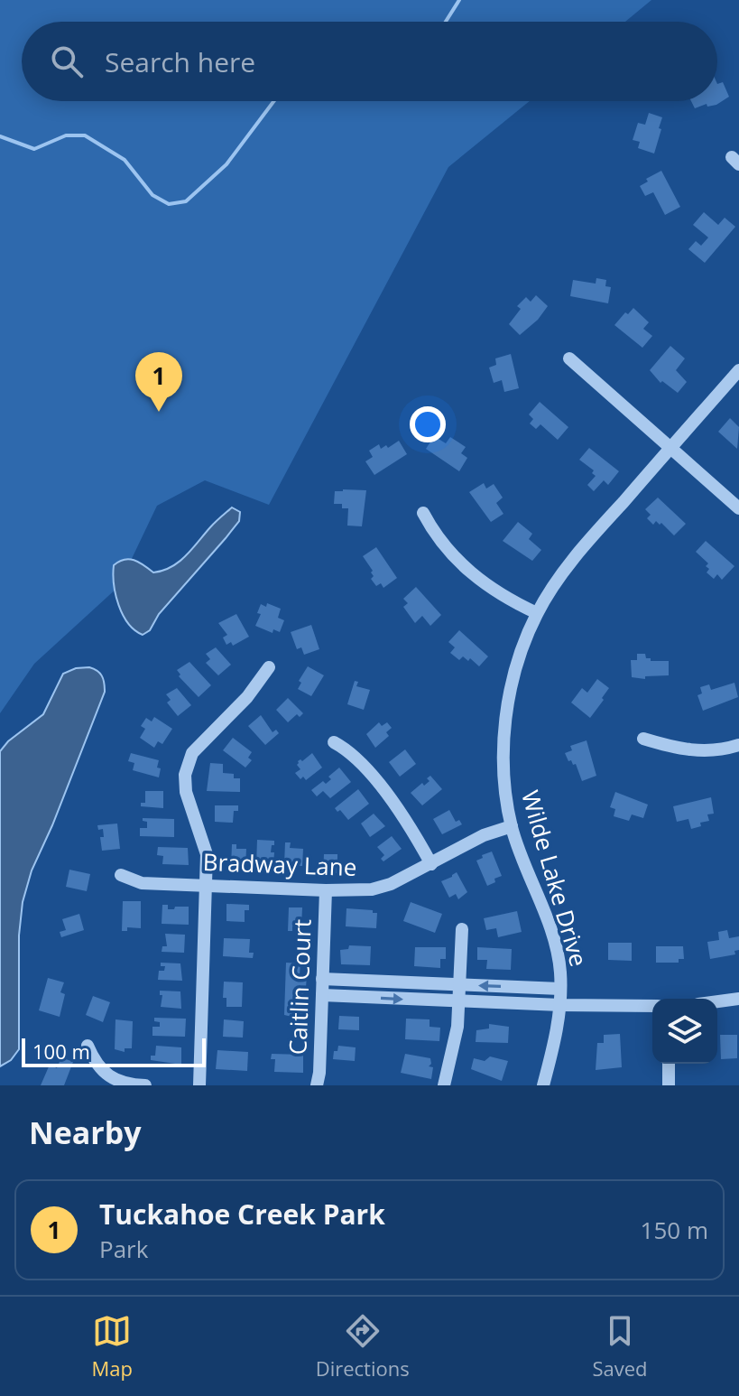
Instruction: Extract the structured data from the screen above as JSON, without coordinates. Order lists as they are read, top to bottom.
{
  "streets": {
    "street": ["Bradway Lane", "Wilde Lake Drive", "Caitlin Court"]
  },
  "crossings": [
    ["Bradway Lane", "Wilde Lake Drive"],
    ["Bradway Lane", "Caitlin Court"]
  ],
  "scale_bar": "100 m",
  "page": {
    "search": "Search here",
    "pins": "1",
    "scale": "100 m",
    "heading": "Nearby",
    "list": [
      {
        "mark": "1",
        "name": "Tuckahoe Creek Park",
        "note": "Park",
        "value": "150 m"
      }
    ],
    "nav": ["Map", "Directions", "Saved"]
  }
}
